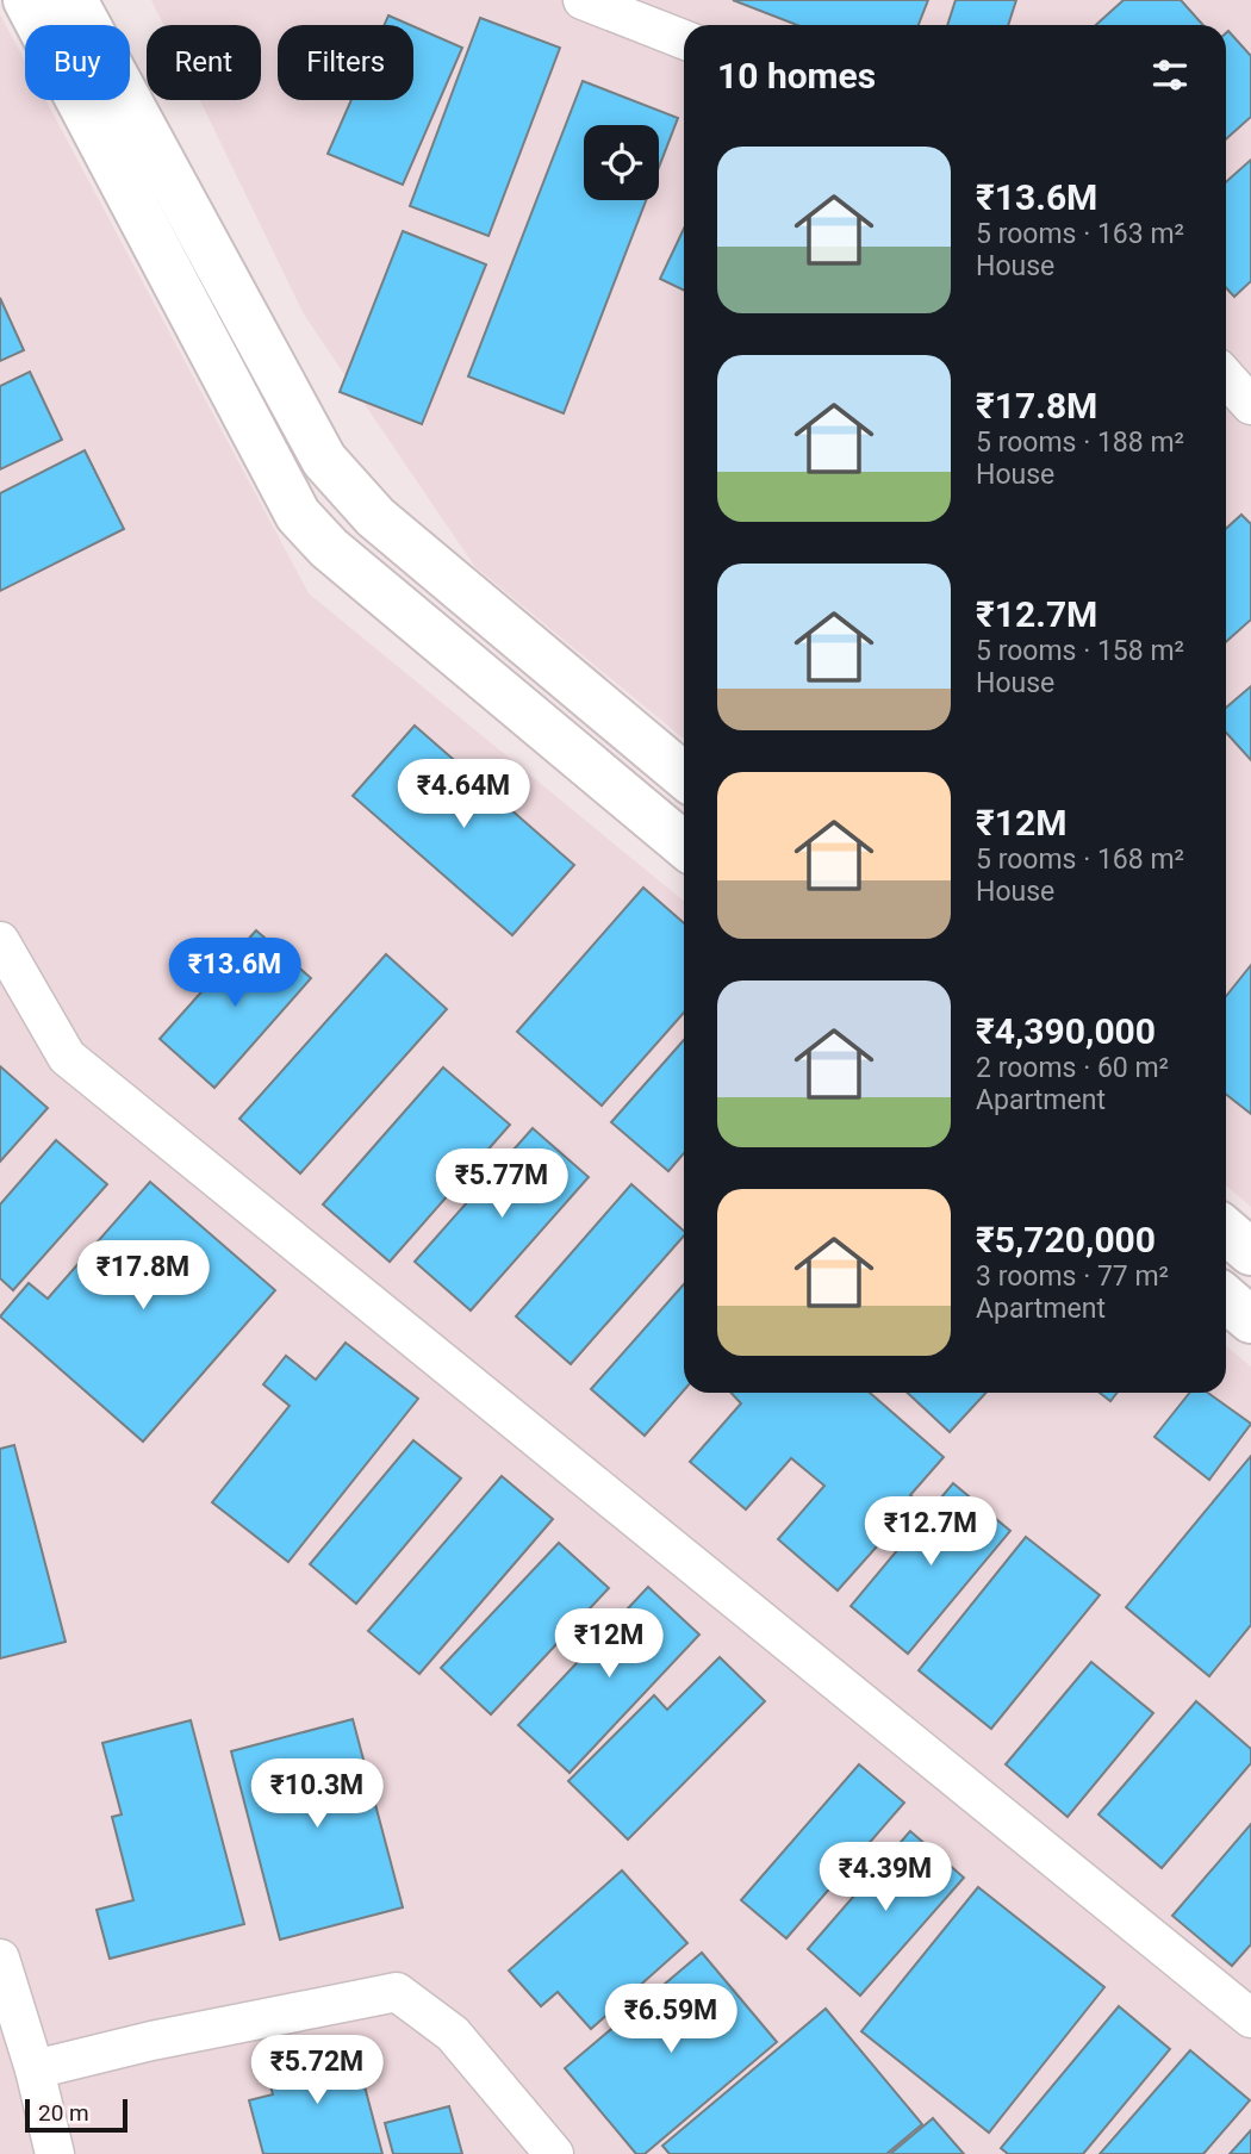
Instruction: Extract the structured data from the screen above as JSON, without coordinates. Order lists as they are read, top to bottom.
{
  "scale_bar": "20 m",
  "page": {
    "chip": ["Buy", "Rent", "Filters"],
    "heading": "10 homes",
    "list": [
      {
        "name": "₹13.6M",
        "note": "5 rooms · 163 m² · House"
      },
      {
        "name": "₹17.8M",
        "note": "5 rooms · 188 m² · House"
      },
      {
        "name": "₹12.7M",
        "note": "5 rooms · 158 m² · House"
      },
      {
        "name": "₹12M",
        "note": "5 rooms · 168 m² · House"
      },
      {
        "name": "₹4,390,000",
        "note": "2 rooms · 60 m² · Apartment"
      },
      {
        "name": "₹5,720,000",
        "note": "3 rooms · 77 m² · Apartment"
      }
    ],
    "price": [
      "₹4.64M",
      "₹13.6M",
      "₹5.77M",
      "₹17.8M",
      "₹12.7M",
      "₹12M",
      "₹10.3M",
      "₹4.39M",
      "₹6.59M",
      "₹5.72M"
    ],
    "scale": "20 m"
  }
}
